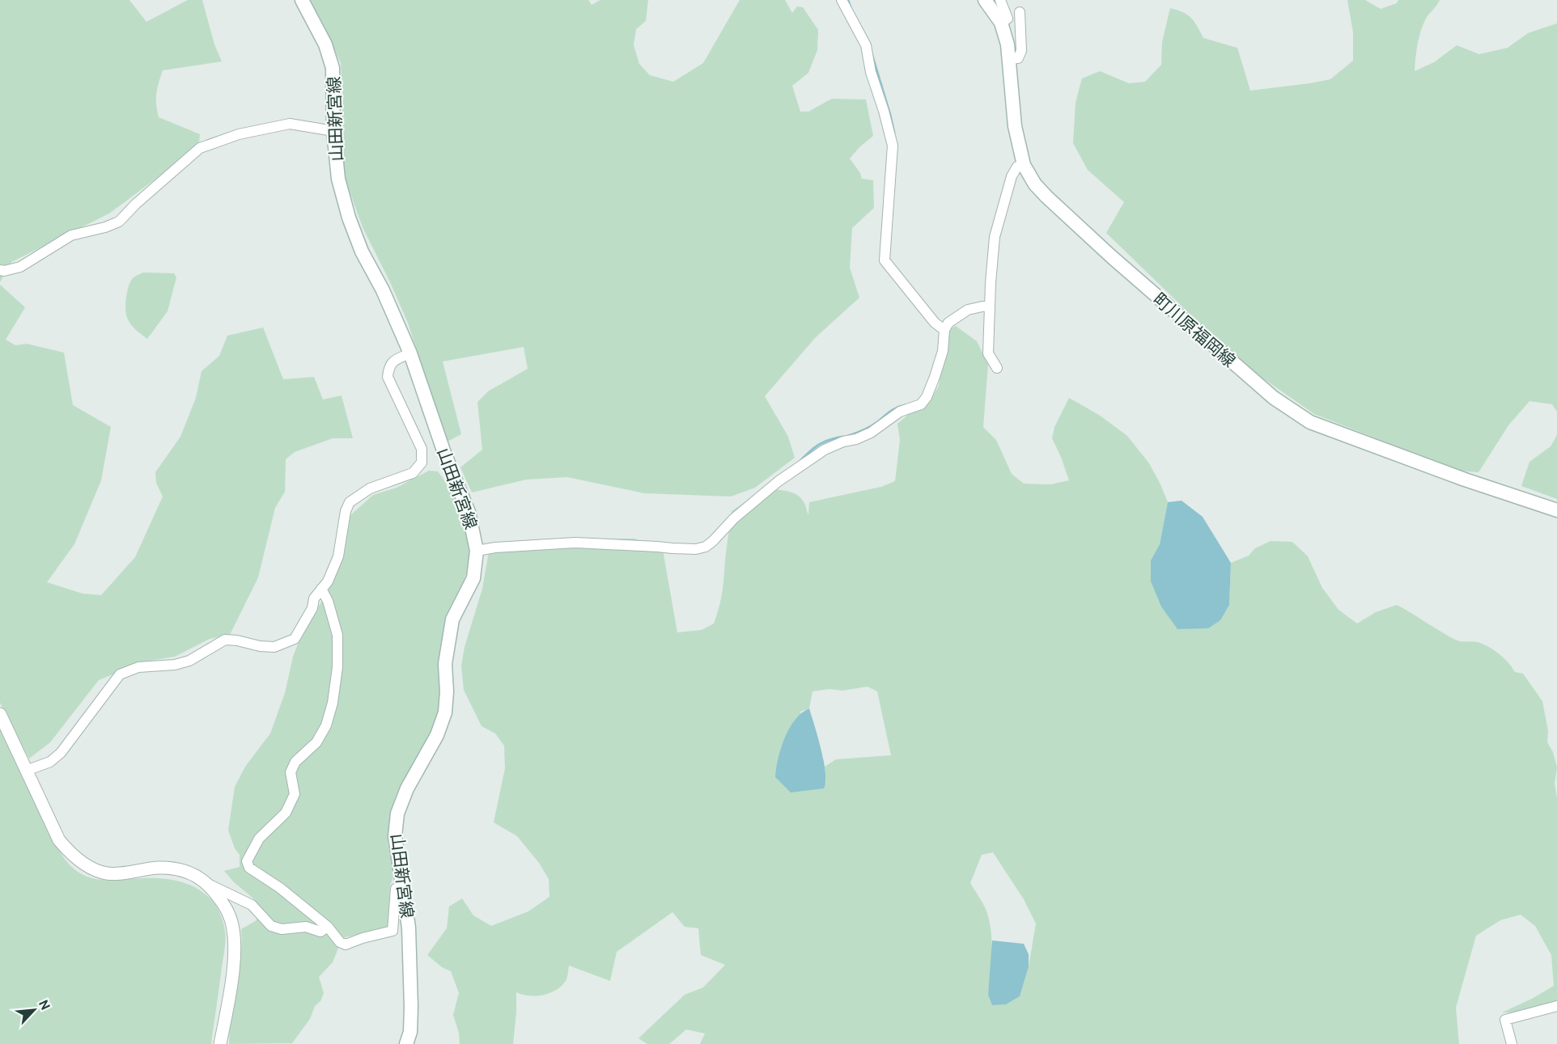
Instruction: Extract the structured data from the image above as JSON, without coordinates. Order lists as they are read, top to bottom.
{
  "streets": {
    "main road": ["山田新宮線", "町川原福岡線"]
  },
  "north": "top right"
}
